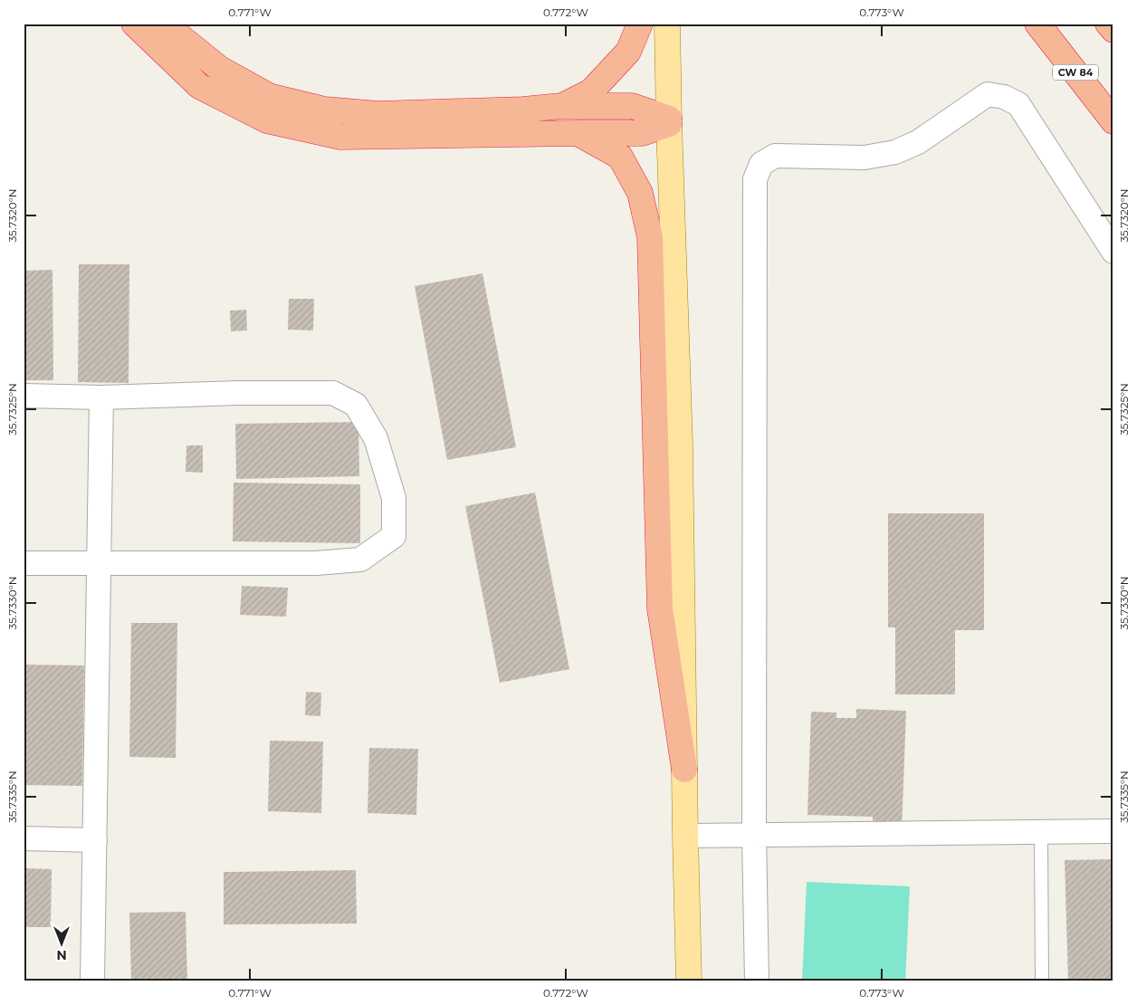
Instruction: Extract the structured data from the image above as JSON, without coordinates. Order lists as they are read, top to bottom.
{
  "streets": {
    "highway": ["CW 84"]
  },
  "north": "bottom",
  "coordinates": [
    "0.771°W",
    "0.772°W",
    "0.773°W",
    "35.7320°N",
    "35.7325°N",
    "35.7330°N",
    "35.7335°N"
  ]
}
